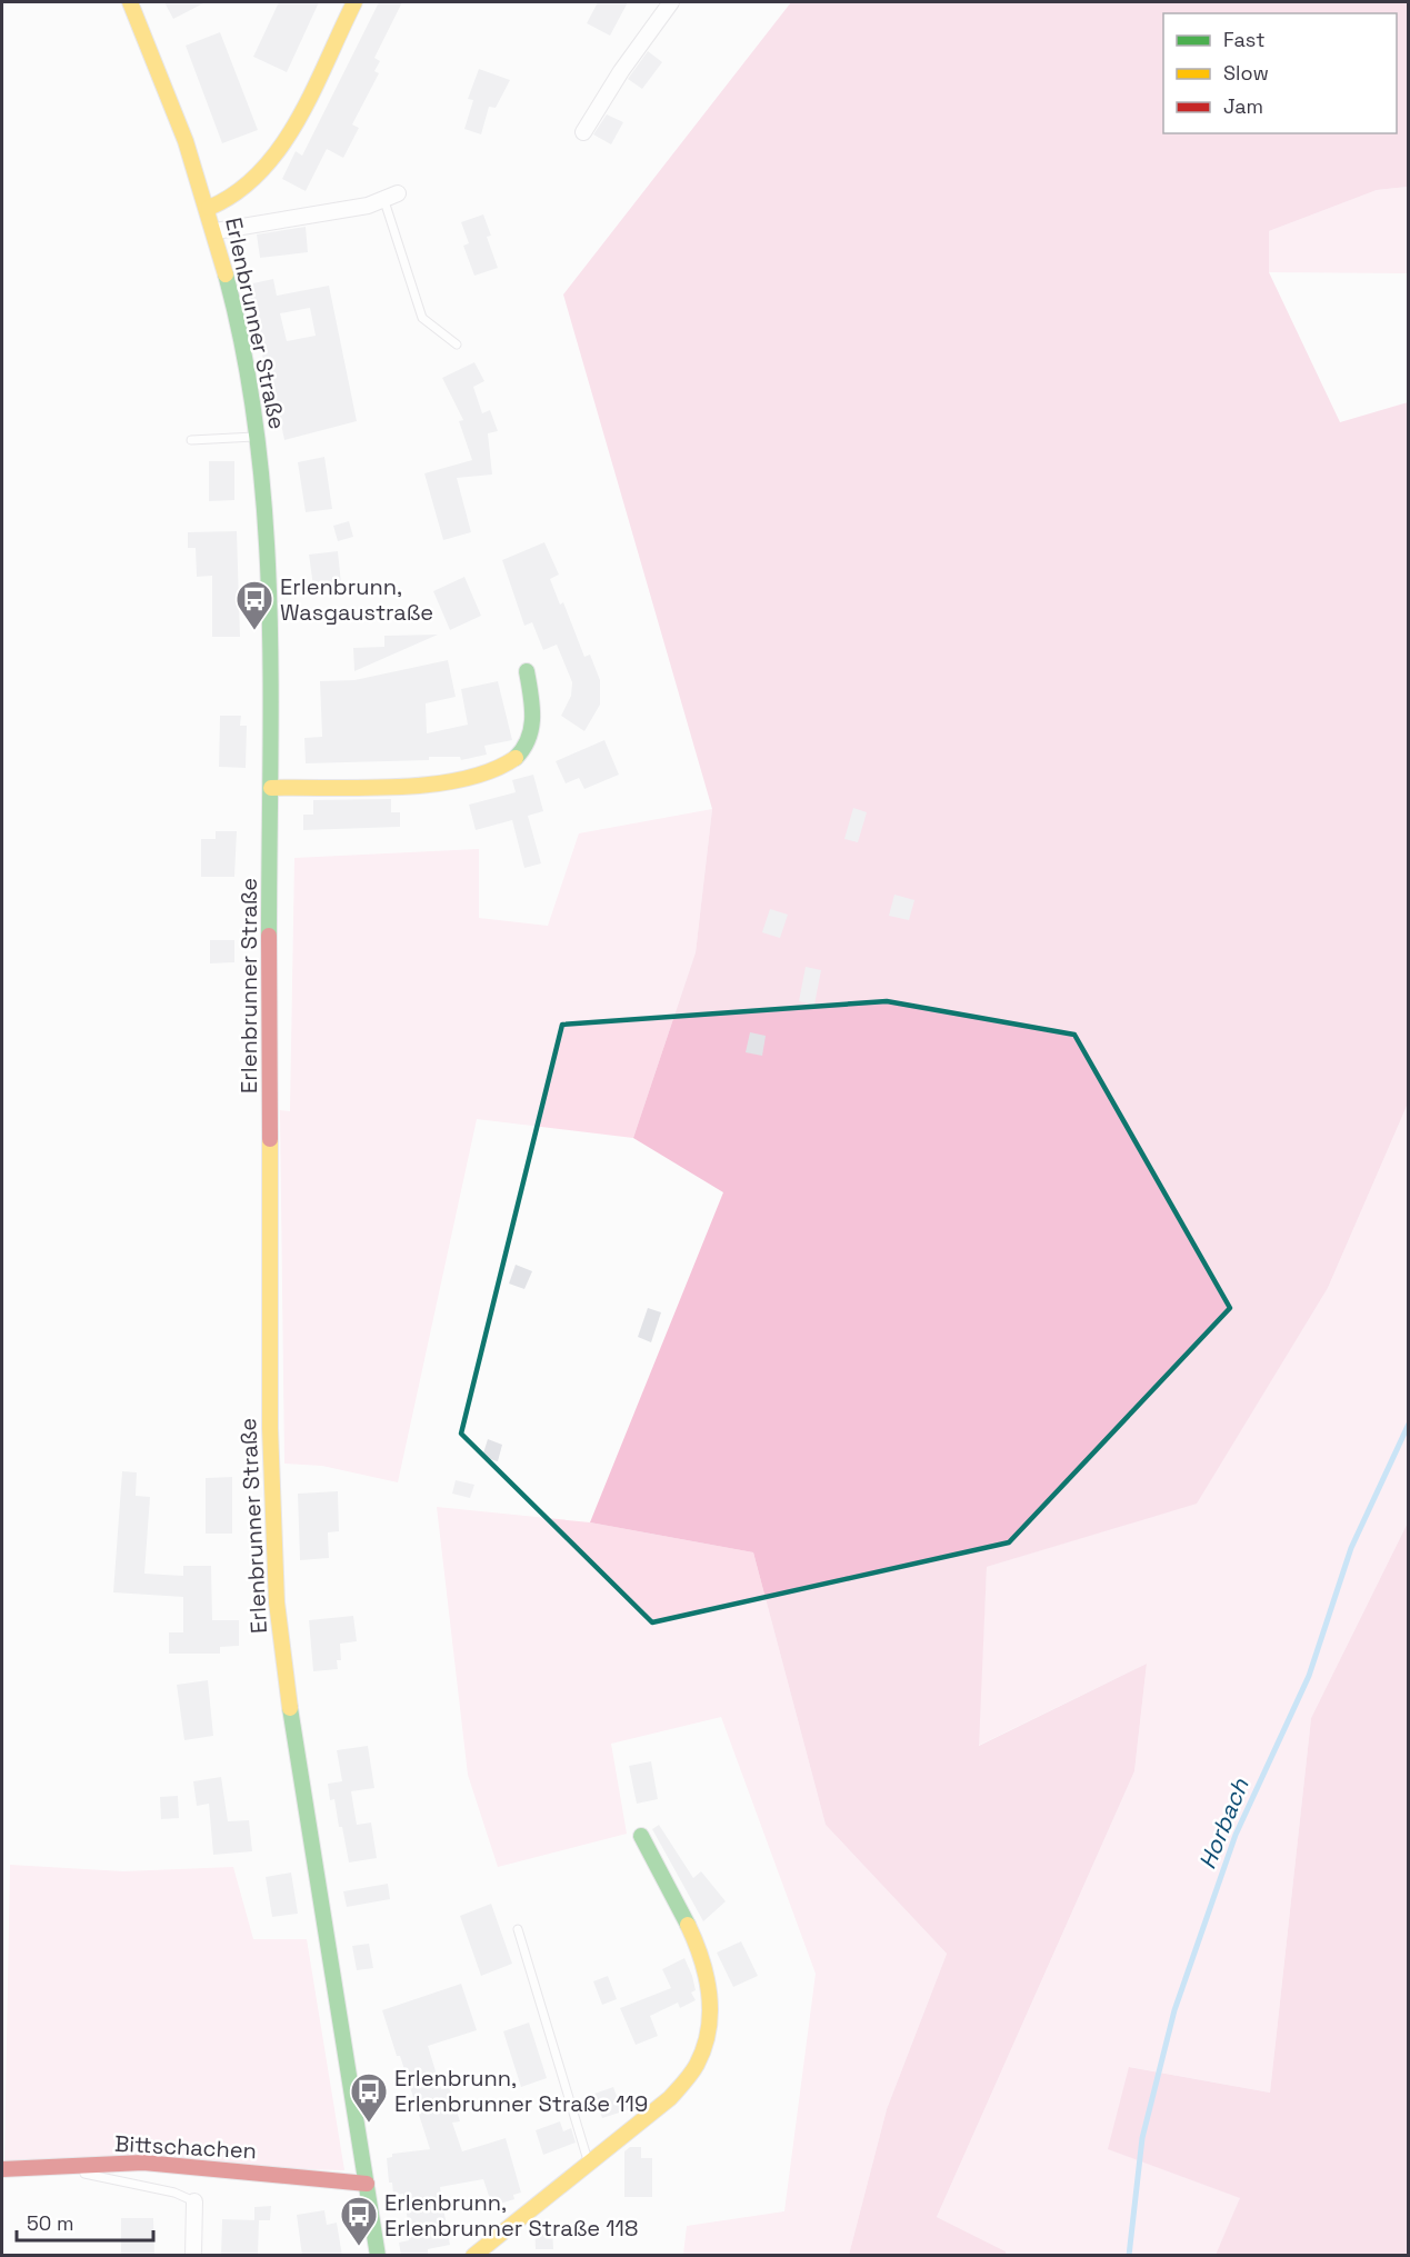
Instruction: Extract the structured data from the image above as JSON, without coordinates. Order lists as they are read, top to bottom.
{
  "streets": {
    "street": ["Erlenbrunner Straße", "Bittschachen"]
  },
  "crossings": [
    ["Erlenbrunner Straße", "Bittschachen"]
  ],
  "water": ["Horbach"],
  "places": {
    "bus stop": ["Erlenbrunn, Wasgaustraße", "Erlenbrunn, Erlenbrunner Straße 119", "Erlenbrunn, Erlenbrunner Straße 118"]
  },
  "legend": ["Fast", "Slow", "Jam"],
  "scale_bar": "50 m"
}
